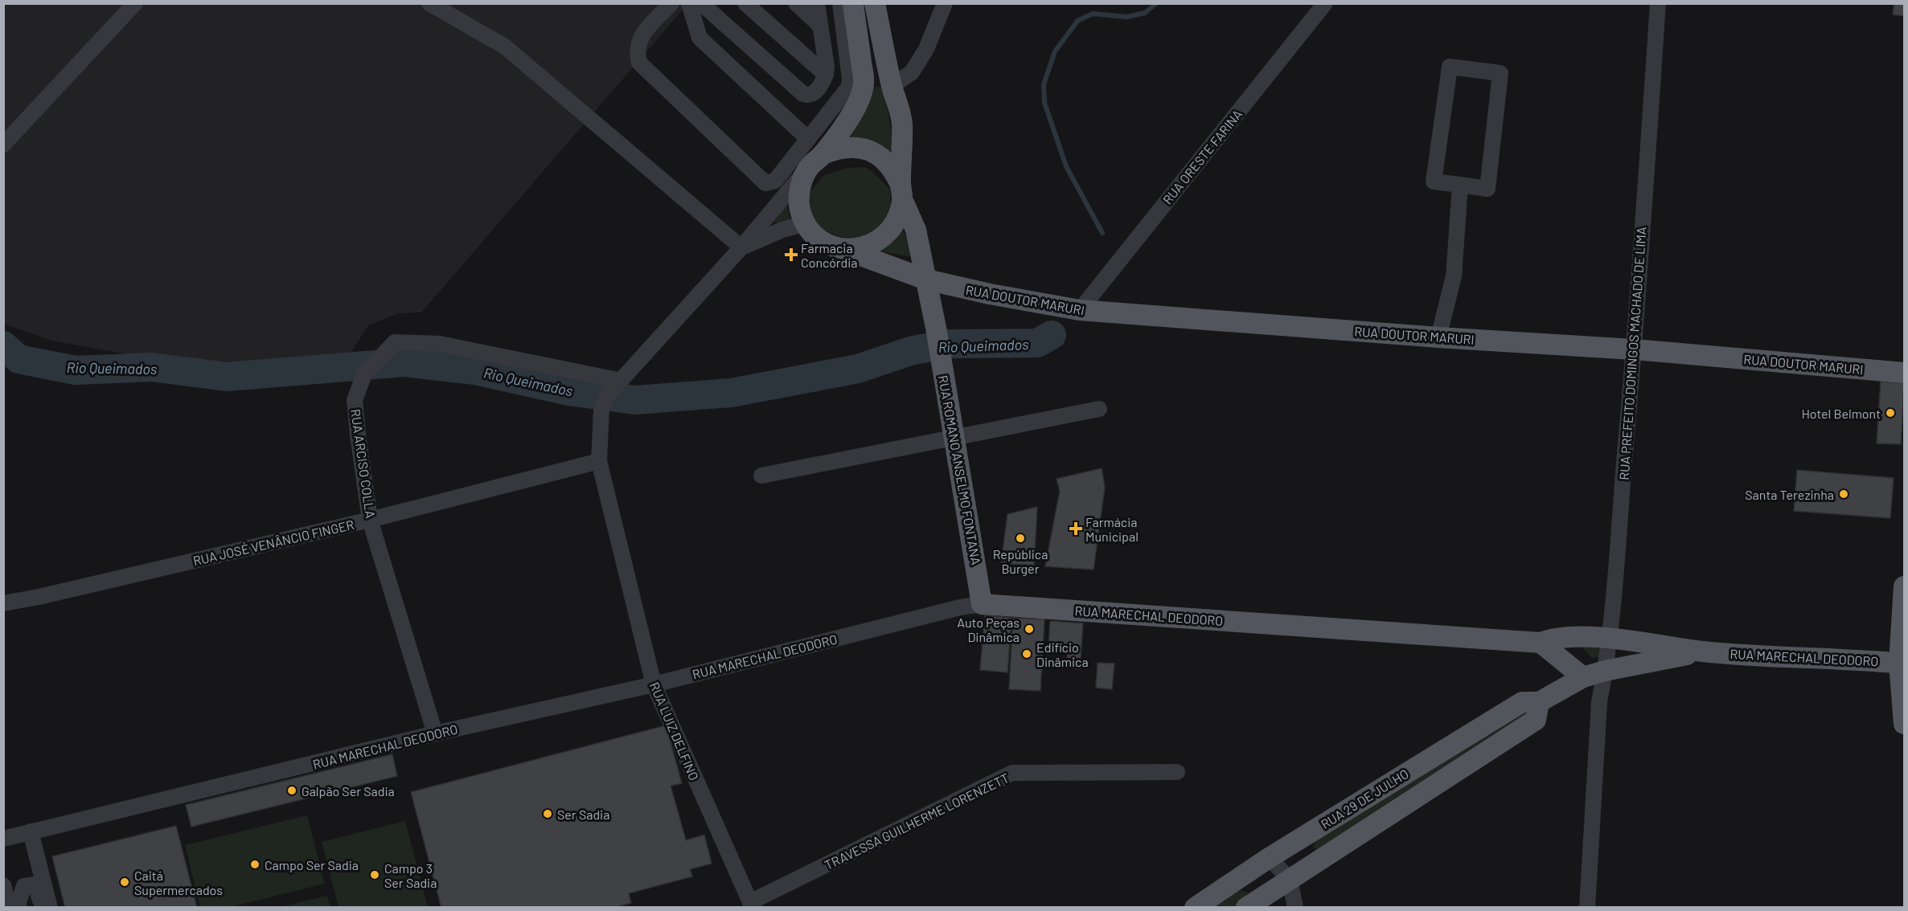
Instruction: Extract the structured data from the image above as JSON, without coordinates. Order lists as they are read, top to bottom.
{
  "streets": {
    "main road": [
      "RUA DOUTOR MARURI",
      "RUA ROMANO ANSELMO FONTANA",
      "RUA MARECHAL DEODORO",
      "RUA 29 DE JULHO"
    ],
    "street": [
      "RUA ORESTE FARINA",
      "RUA PREFEITO DOMINGOS MACHADO DE LIMA",
      "RUA ARCISO COLLA",
      "RUA JOSÉ VENÂNCIO FINGER",
      "RUA LUIZ DELFINO",
      "TRAVESSA GUILHERME LORENZETT"
    ]
  },
  "crossings": [
    ["RUA ORESTE FARINA", "RUA DOUTOR MARURI"],
    ["RUA DOUTOR MARURI", "RUA PREFEITO DOMINGOS MACHADO DE LIMA"],
    ["RUA DOUTOR MARURI", "RUA ROMANO ANSELMO FONTANA"],
    ["RUA PREFEITO DOMINGOS MACHADO DE LIMA", "RUA MARECHAL DEODORO"],
    ["RUA ARCISO COLLA", "RUA JOSÉ VENÂNCIO FINGER"],
    ["RUA ARCISO COLLA", "RUA MARECHAL DEODORO"],
    ["RUA ARCISO COLLA", "RUA LUIZ DELFINO"],
    ["RUA ROMANO ANSELMO FONTANA", "RUA MARECHAL DEODORO"],
    ["RUA JOSÉ VENÂNCIO FINGER", "RUA LUIZ DELFINO"],
    ["RUA MARECHAL DEODORO", "RUA LUIZ DELFINO"],
    ["RUA MARECHAL DEODORO", "RUA 29 DE JULHO"],
    ["RUA LUIZ DELFINO", "TRAVESSA GUILHERME LORENZETT"]
  ],
  "water": ["Rio Queimados"],
  "places": {
    "health": ["Farmacia Concórdia", "Farmácia Municipal"],
    "other": [
      "Hotel Belmont",
      "Santa Terezinha",
      "República Burger",
      "Auto Peças Dinâmica",
      "Edifício Dinâmica",
      "Galpão Ser Sadia",
      "Ser Sadia",
      "Campo Ser Sadia",
      "Campo 3 Ser Sadia",
      "Caitá Supermercados"
    ]
  }
}
